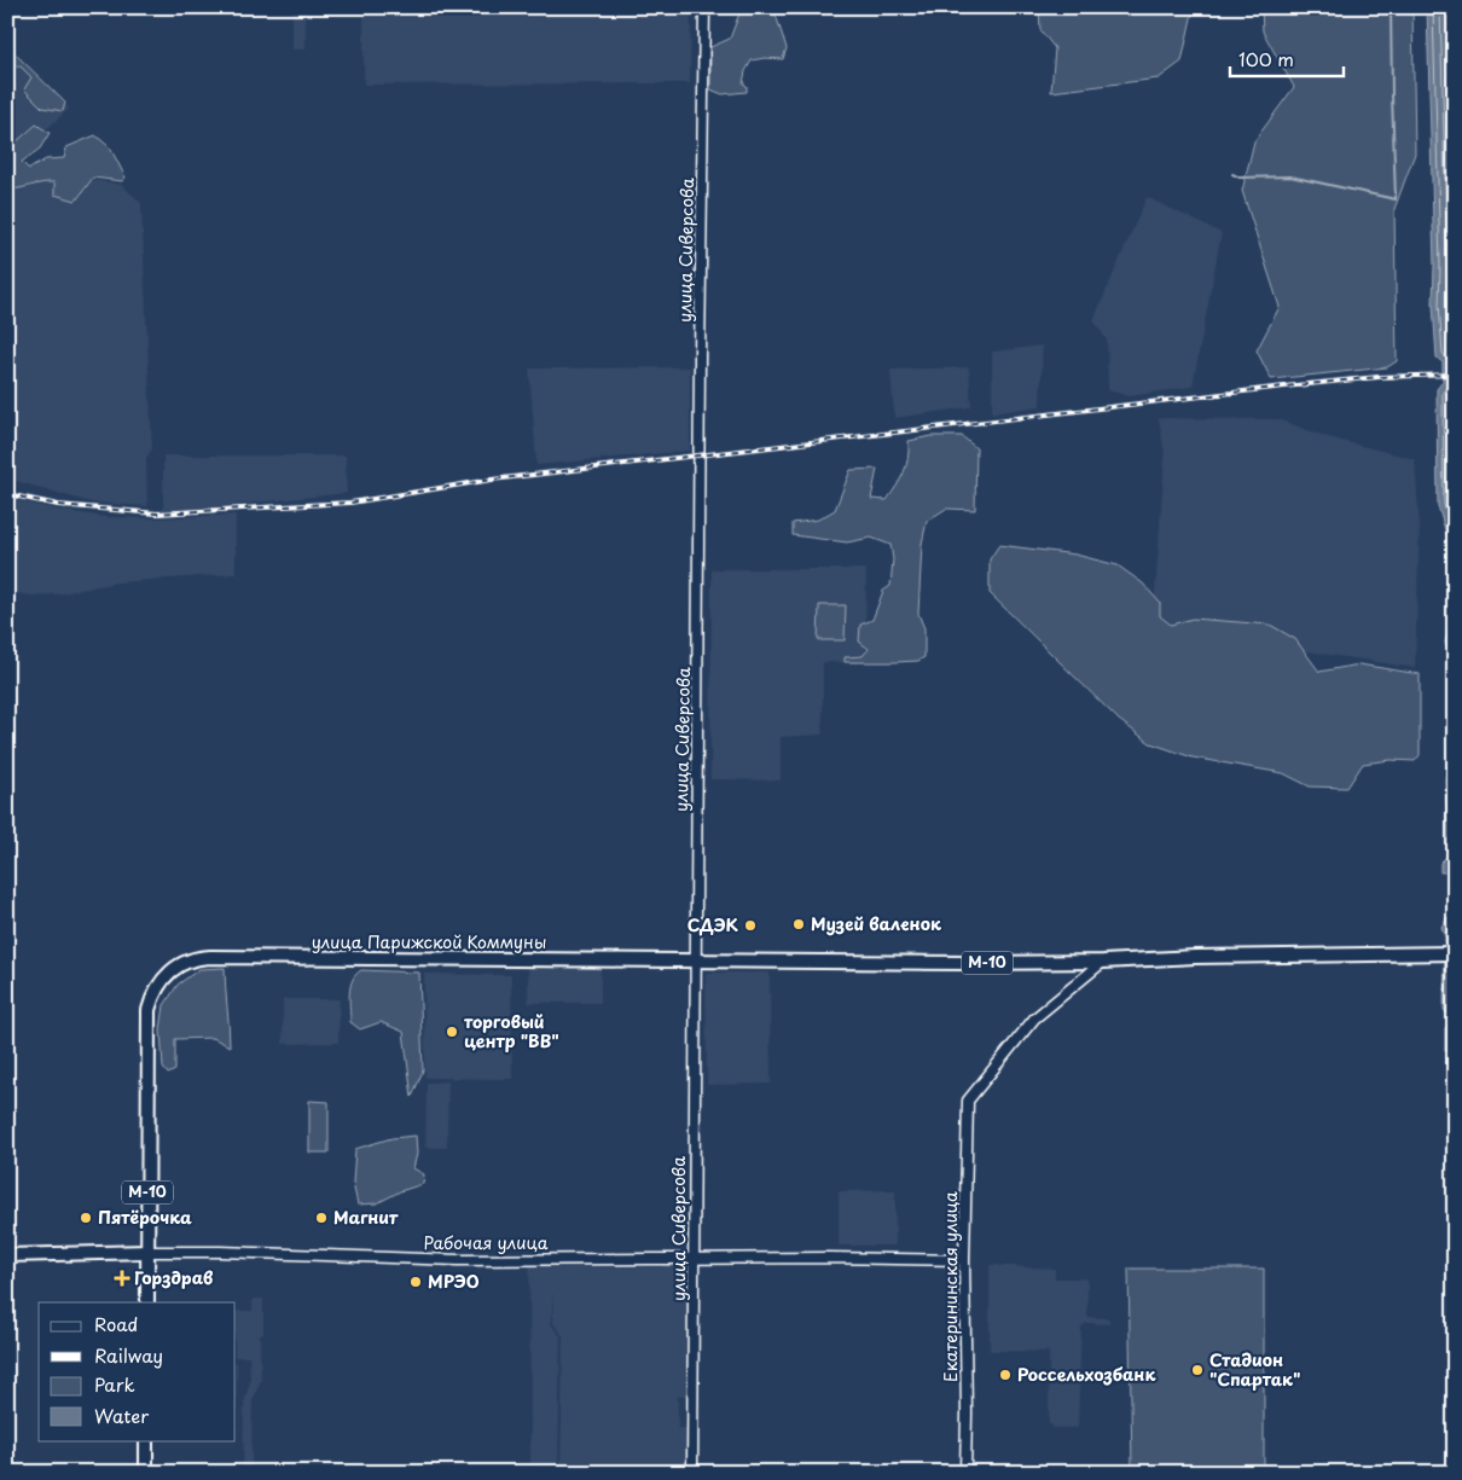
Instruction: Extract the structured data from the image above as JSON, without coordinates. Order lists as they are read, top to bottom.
{
  "streets": {
    "main road": ["улица Парижской Коммуны", "М-10", "Рабочая улица"],
    "street": ["улица Сиверсова", "Екатерининская улица"]
  },
  "crossings": [
    ["улица Сиверсова", "улица Парижской Коммуны"],
    ["улица Сиверсова", "М-10"],
    ["улица Сиверсова", "Рабочая улица"],
    ["улица Парижской Коммуны", "М-10"],
    ["улица Парижской Коммуны", "Рабочая улица"],
    ["М-10", "Рабочая улица"],
    ["М-10", "Екатерининская улица"],
    ["Рабочая улица", "Екатерининская улица"]
  ],
  "places": {
    "other": [
      "Музей валенок",
      "СДЭК",
      "торговый центр \"ВВ\"",
      "Пятёрочка",
      "Магнит",
      "МРЭО",
      "Стадион \"Спартак\"",
      "Россельхозбанк"
    ],
    "health": ["Горздрав"]
  },
  "legend": [
    "Road",
    "Railway",
    "Park",
    "Water"
  ],
  "scale_bar": "100 m"
}
